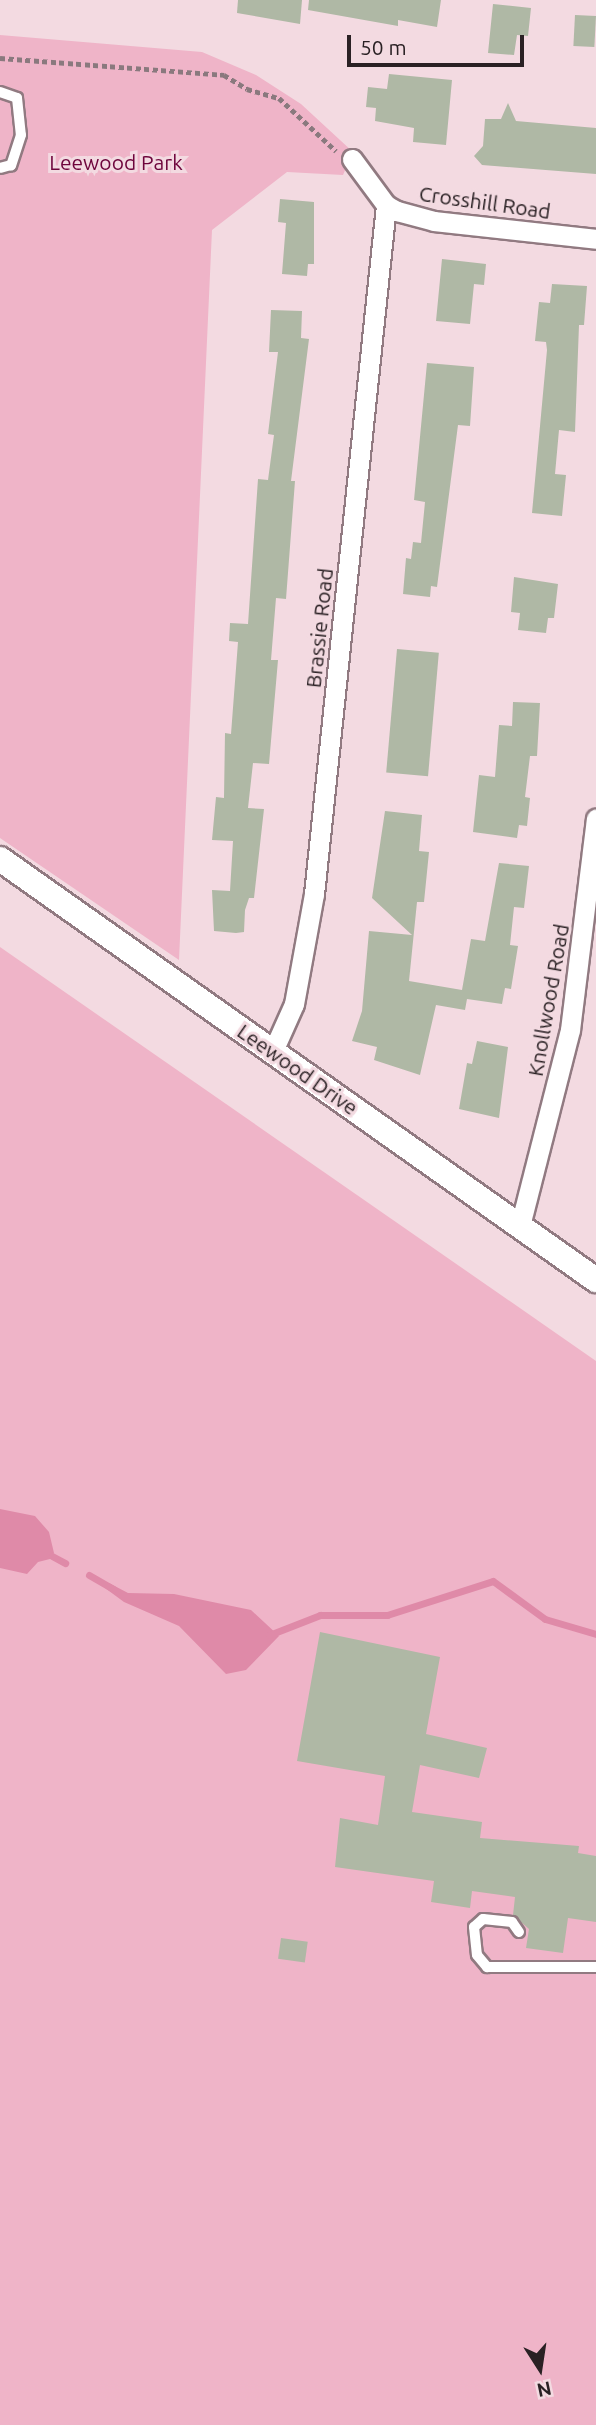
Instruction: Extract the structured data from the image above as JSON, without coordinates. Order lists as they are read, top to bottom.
{
  "streets": {
    "street": [
      "Crosshill Road",
      "Brassie Road",
      "Knollwood Road",
      "Leewood Drive"
    ]
  },
  "crossings": [
    ["Crosshill Road", "Brassie Road"],
    ["Brassie Road", "Leewood Drive"],
    ["Knollwood Road", "Leewood Drive"]
  ],
  "parks": ["Leewood Park"],
  "scale_bar": "50 m",
  "north": "bottom"
}
